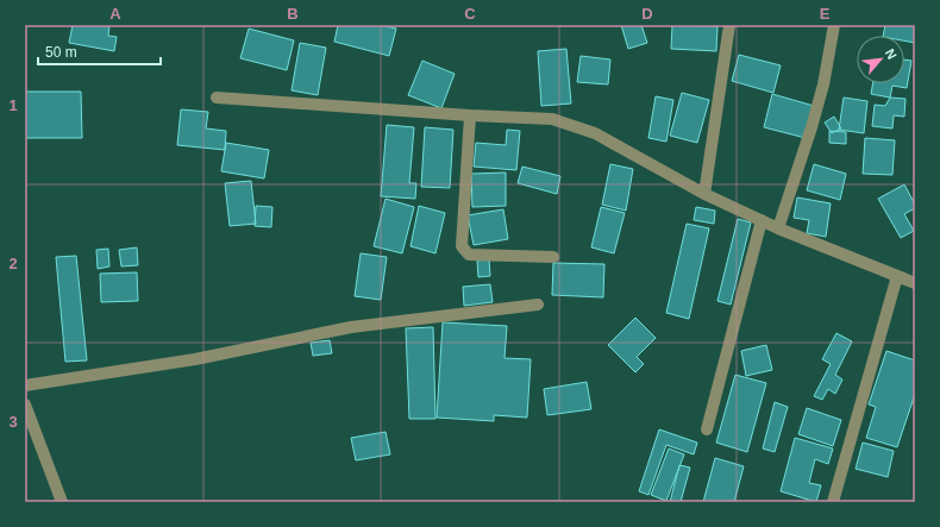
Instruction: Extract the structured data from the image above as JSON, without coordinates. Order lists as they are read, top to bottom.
{
  "scale_bar": "50 m",
  "north": "top right",
  "grid": {
    "columns": [
      "A",
      "B",
      "C",
      "D",
      "E"
    ],
    "rows": ["1", "2", "3"]
  }
}
